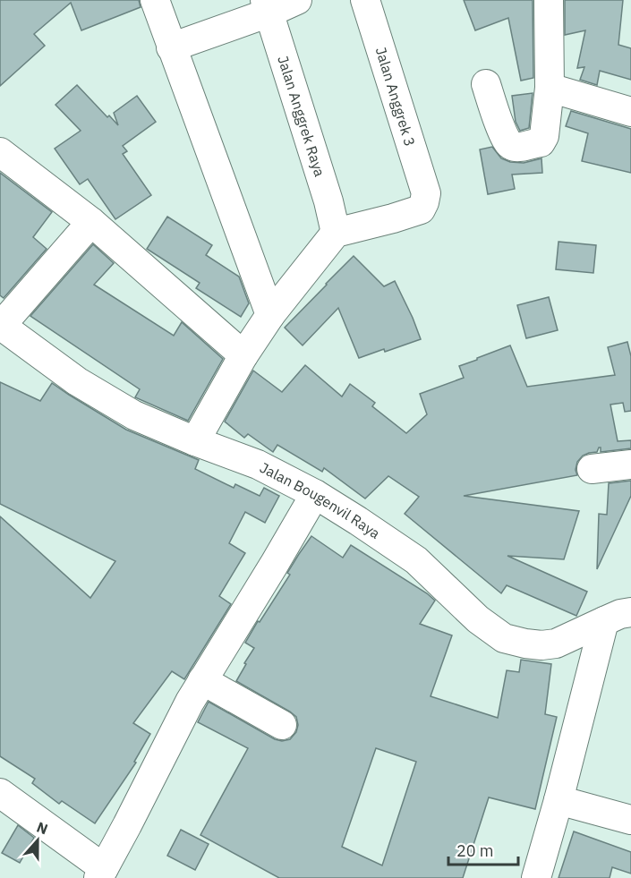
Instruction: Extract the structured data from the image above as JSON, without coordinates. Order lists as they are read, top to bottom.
{
  "streets": {
    "street": ["Jalan Anggrek 3", "Jalan Anggrek Raya", "Jalan Bougenvil Raya"]
  },
  "crossings": [
    ["Jalan Anggrek 3", "Jalan Anggrek Raya"]
  ],
  "scale_bar": "20 m",
  "north": "top"
}
